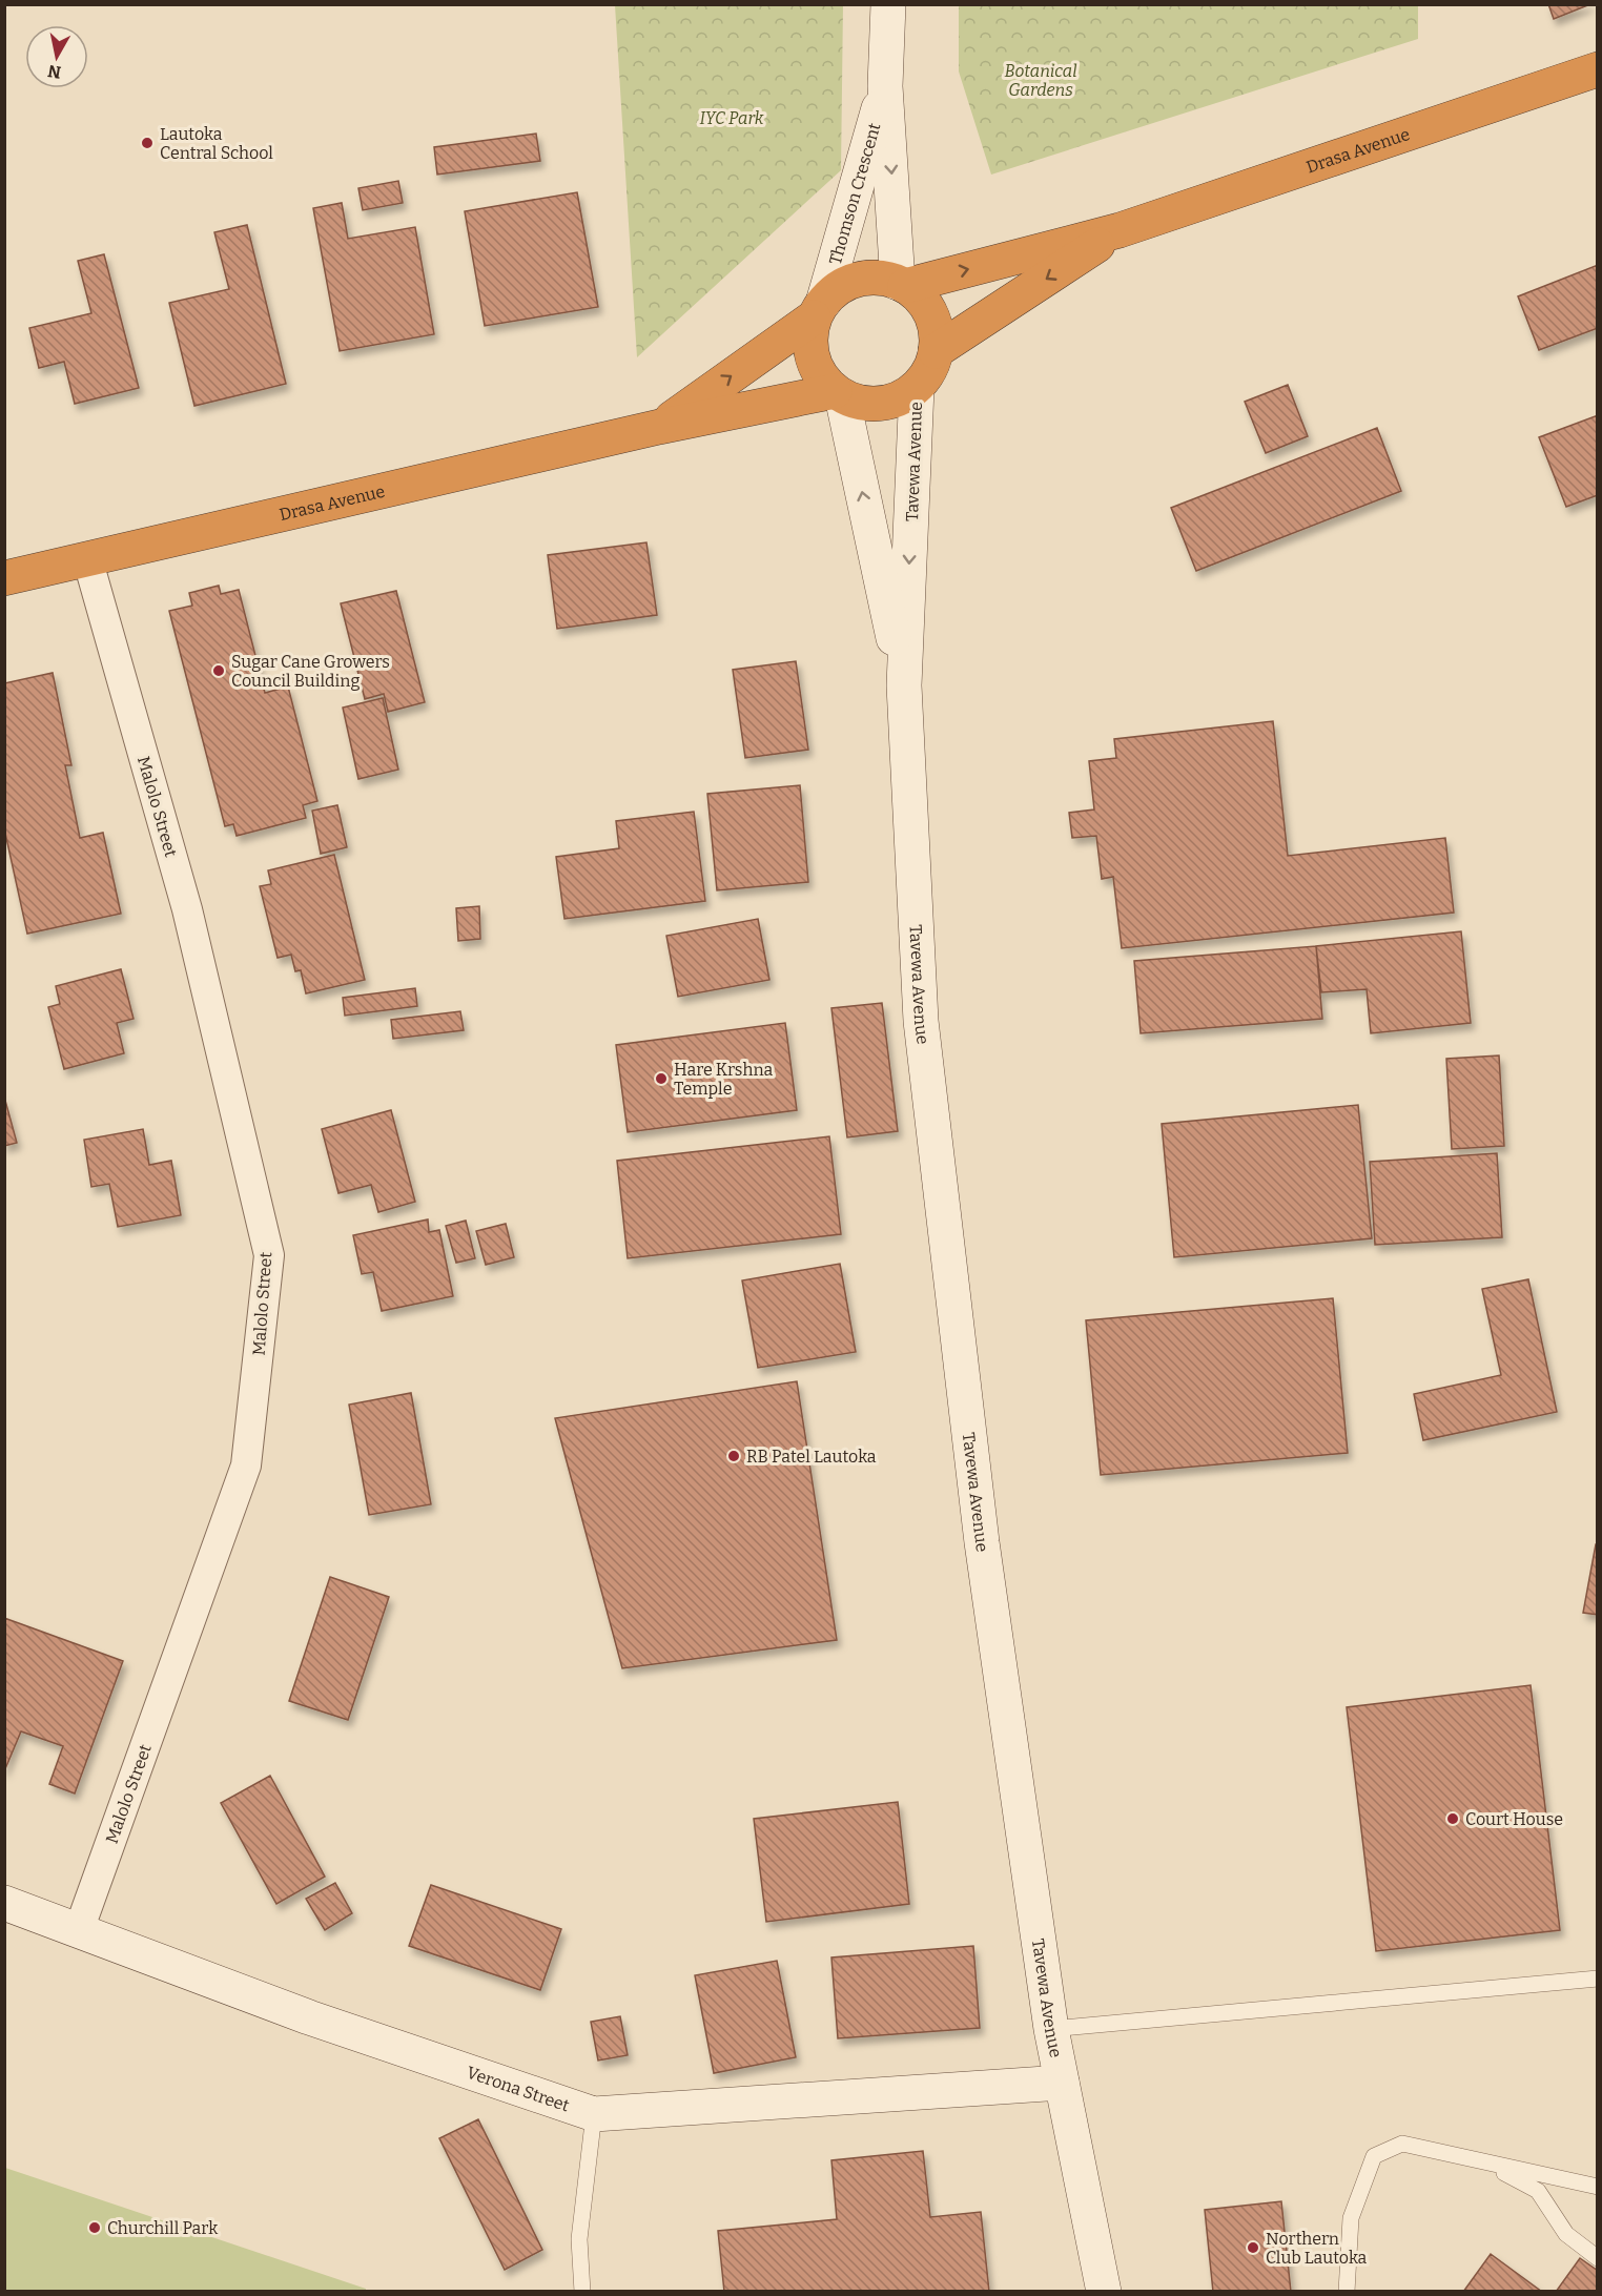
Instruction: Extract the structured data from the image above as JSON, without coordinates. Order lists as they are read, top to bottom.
{
  "streets": {
    "highway": ["Drasa Avenue"],
    "main road": ["Thomson Crescent", "Tavewa Avenue", "Verona Street"],
    "street": ["Malolo Street"]
  },
  "crossings": [
    ["Drasa Avenue", "Thomson Crescent"],
    ["Drasa Avenue", "Tavewa Avenue"],
    ["Drasa Avenue", "Malolo Street"],
    ["Thomson Crescent", "Tavewa Avenue"],
    ["Tavewa Avenue", "Verona Street"],
    ["Malolo Street", "Verona Street"]
  ],
  "parks": ["Botanical Gardens", "IYC Park"],
  "places": [
    "Lautoka Central School",
    "Sugar Cane Growers Council Building",
    "Hare Krshna Temple",
    "RB Patel Lautoka",
    "Court House",
    "Churchill Park",
    "Northern Club Lautoka"
  ],
  "north": "bottom"
}
